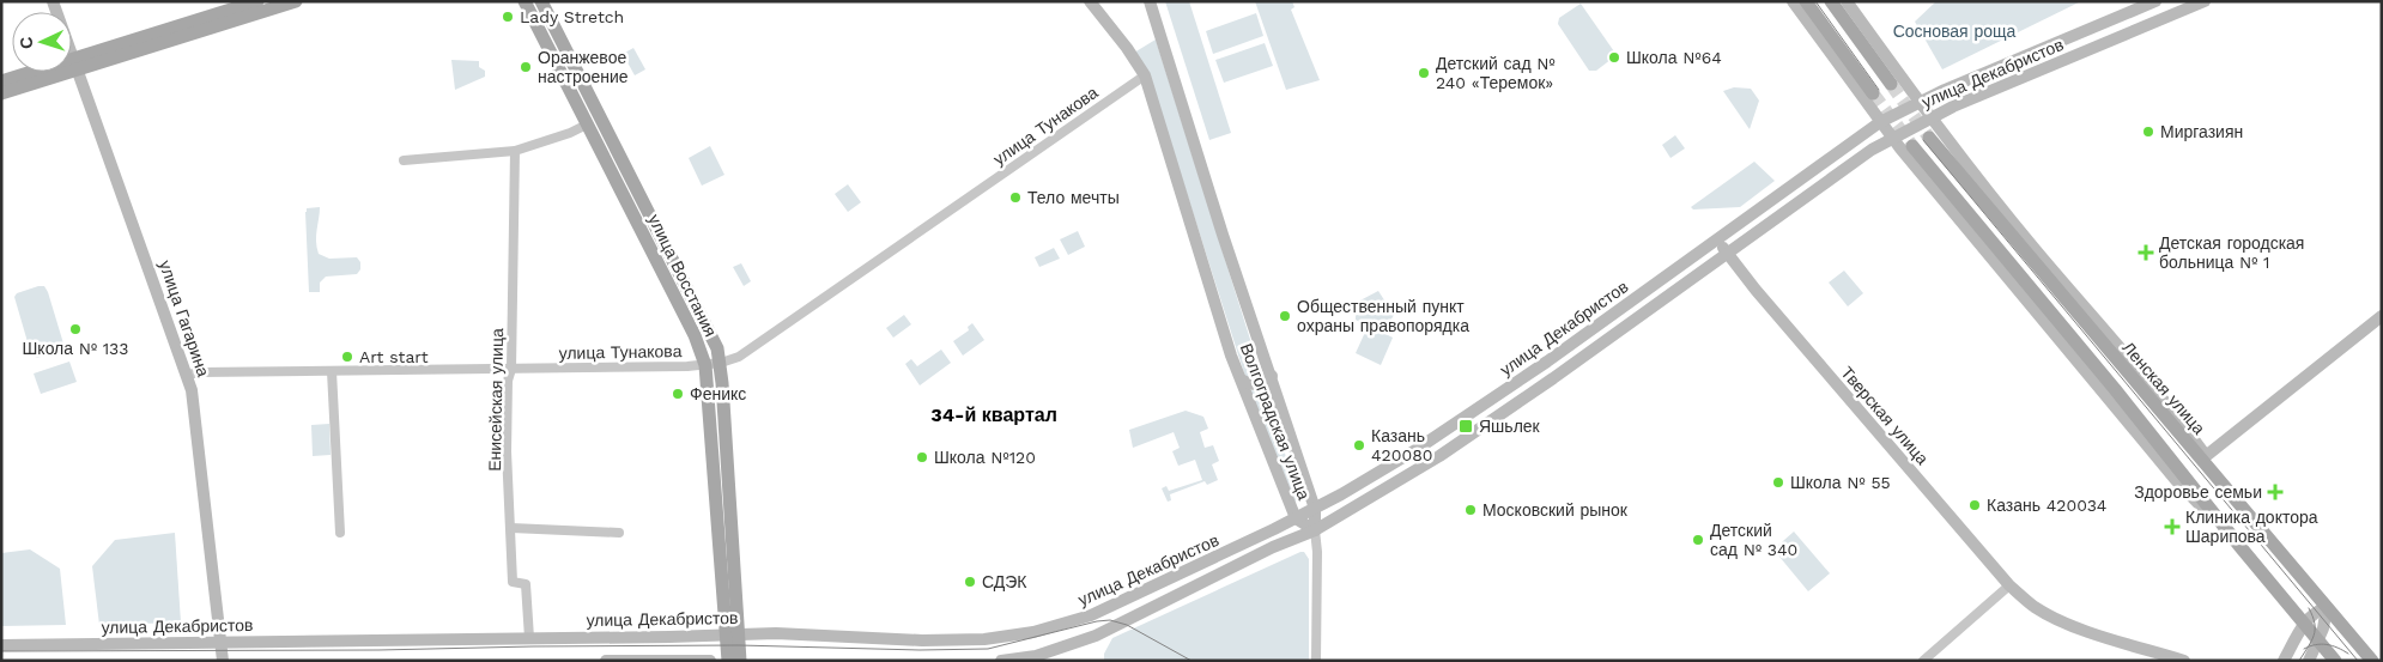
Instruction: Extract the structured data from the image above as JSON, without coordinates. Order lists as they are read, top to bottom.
{
  "streets": {
    "main road": [
      "улица Декабристов",
      "улица Восстания",
      "улица Гагарина",
      "Ленская улица",
      "Тверская улица",
      "Волгоградская улица"
    ],
    "street": ["улица Тунакова", "Енисейская улица"]
  },
  "crossings": [
    ["улица Декабристов", "улица Восстания"],
    ["улица Декабристов", "улица Гагарина"],
    ["улица Декабристов", "Енисейская улица"],
    ["улица Декабристов", "Тверская улица"],
    ["улица Декабристов", "Волгоградская улица"],
    ["улица Тунакова", "улица Восстания"],
    ["улица Тунакова", "улица Гагарина"],
    ["улица Тунакова", "Енисейская улица"],
    ["улица Тунакова", "Волгоградская улица"]
  ],
  "districts": ["34-й квартал"],
  "parks": ["Сосновая роща"],
  "places": {
    "other": [
      "Lady Stretch",
      "Школа №64",
      "Оранжевое настроение",
      "Детский сад № 240 «Теремок»",
      "Миргазиян",
      "Тело мечты",
      "Общественный пункт охраны правопорядка",
      "Школа № 133",
      "Art start",
      "Феникс",
      "Казань 420080",
      "Школа №120",
      "Школа № 55",
      "Казань 420034",
      "Московский рынок",
      "Детский сад № 340",
      "СДЭК"
    ],
    "health": ["Детская городская больница № 1", "Здоровье семьи", "Клиника доктора Шарипова"],
    "transit": ["Яшьлек"]
  },
  "north": "left"
}
